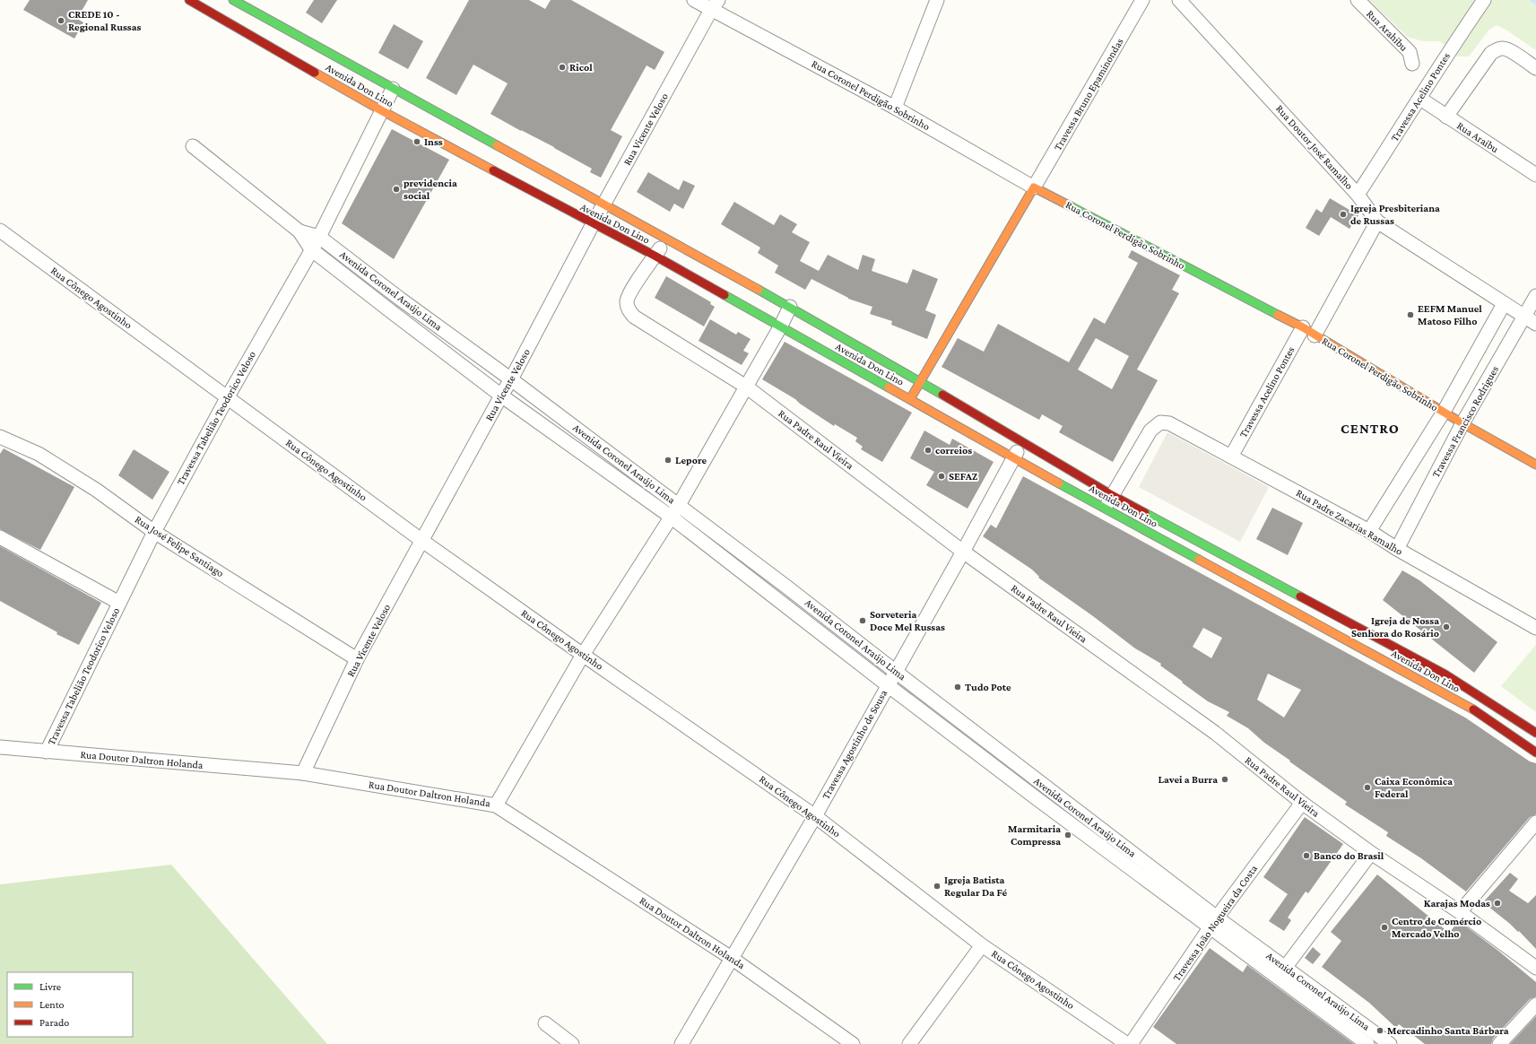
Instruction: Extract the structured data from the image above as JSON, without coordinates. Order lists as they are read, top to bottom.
{
  "streets": {
    "main road": ["Avenida Don Lino", "Rua Coronel Perdigão Sobrinho"],
    "street": [
      "Rua Arahibu",
      "Travessa Bruno Epaminondas",
      "Travessa Acelino Pontes",
      "Rua Vicente Veloso",
      "Rua Araibu",
      "Rua Doutor José Ramalho",
      "Avenida Coronel Araújo Lima",
      "Rua Cônego Agostinho",
      "Travessa Tabelião Teodorico Veloso",
      "Travessa Francisco Rodrigues",
      "Rua Padre Raul Vieira",
      "Rua Padre Zacarias Ramalho",
      "Rua José Felipe Santiago",
      "Travessa Agostinho de Sousa",
      "Rua Doutor Daltron Holanda",
      "Travessa João Nogueira da Costa"
    ]
  },
  "crossings": [
    ["Avenida Don Lino", "Rua Vicente Veloso"],
    ["Avenida Don Lino", "Travessa Tabelião Teodorico Veloso"],
    ["Avenida Don Lino", "Rua Padre Raul Vieira"],
    ["Avenida Don Lino", "Rua Padre Zacarias Ramalho"],
    ["Avenida Don Lino", "Travessa Agostinho de Sousa"],
    ["Travessa Bruno Epaminondas", "Rua Coronel Perdigão Sobrinho"],
    ["Rua Coronel Perdigão Sobrinho", "Travessa Acelino Pontes"],
    ["Rua Coronel Perdigão Sobrinho", "Rua Vicente Veloso"],
    ["Rua Coronel Perdigão Sobrinho", "Travessa Francisco Rodrigues"],
    ["Travessa Acelino Pontes", "Rua Araibu"],
    ["Travessa Acelino Pontes", "Rua Doutor José Ramalho"],
    ["Travessa Acelino Pontes", "Rua Padre Zacarias Ramalho"],
    ["Rua Vicente Veloso", "Avenida Coronel Araújo Lima"],
    ["Rua Vicente Veloso", "Rua Cônego Agostinho"],
    ["Rua Vicente Veloso", "Rua José Felipe Santiago"],
    ["Rua Vicente Veloso", "Rua Doutor Daltron Holanda"],
    ["Rua Doutor José Ramalho", "Travessa Francisco Rodrigues"],
    ["Avenida Coronel Araújo Lima", "Travessa Tabelião Teodorico Veloso"],
    ["Avenida Coronel Araújo Lima", "Travessa Agostinho de Sousa"],
    ["Avenida Coronel Araújo Lima", "Travessa João Nogueira da Costa"],
    ["Rua Cônego Agostinho", "Travessa Tabelião Teodorico Veloso"],
    ["Rua Cônego Agostinho", "Travessa Agostinho de Sousa"],
    ["Travessa Tabelião Teodorico Veloso", "Rua José Felipe Santiago"],
    ["Travessa Tabelião Teodorico Veloso", "Rua Doutor Daltron Holanda"],
    ["Travessa Francisco Rodrigues", "Rua Padre Zacarias Ramalho"],
    ["Rua Padre Raul Vieira", "Travessa Agostinho de Sousa"],
    ["Rua Padre Raul Vieira", "Travessa João Nogueira da Costa"],
    ["Travessa Agostinho de Sousa", "Rua Doutor Daltron Holanda"]
  ],
  "districts": ["CENTRO"],
  "places": [
    "CREDE 10 - Regional Russas",
    "Ricol",
    "Inss",
    "previdencia social",
    "Igreja Presbiteriana de Russas",
    "EEFM Manuel Matoso Filho",
    "correios",
    "Lepore",
    "SEFAZ",
    "Sorveteria Doce Mel Russas",
    "Igreja de Nossa Senhora do Rosário",
    "Tudo Pote",
    "Lavei a Burra",
    "Caixa Econômica Federal",
    "Marmitaria Compressa",
    "Banco do Brasil",
    "Igreja Batista Regular Da Fé",
    "Karajas Modas",
    "Centro de Comércio Mercado Velho",
    "Mercadinho Santa Bárbara"
  ],
  "legend": ["Livre", "Lento", "Parado"]
}
